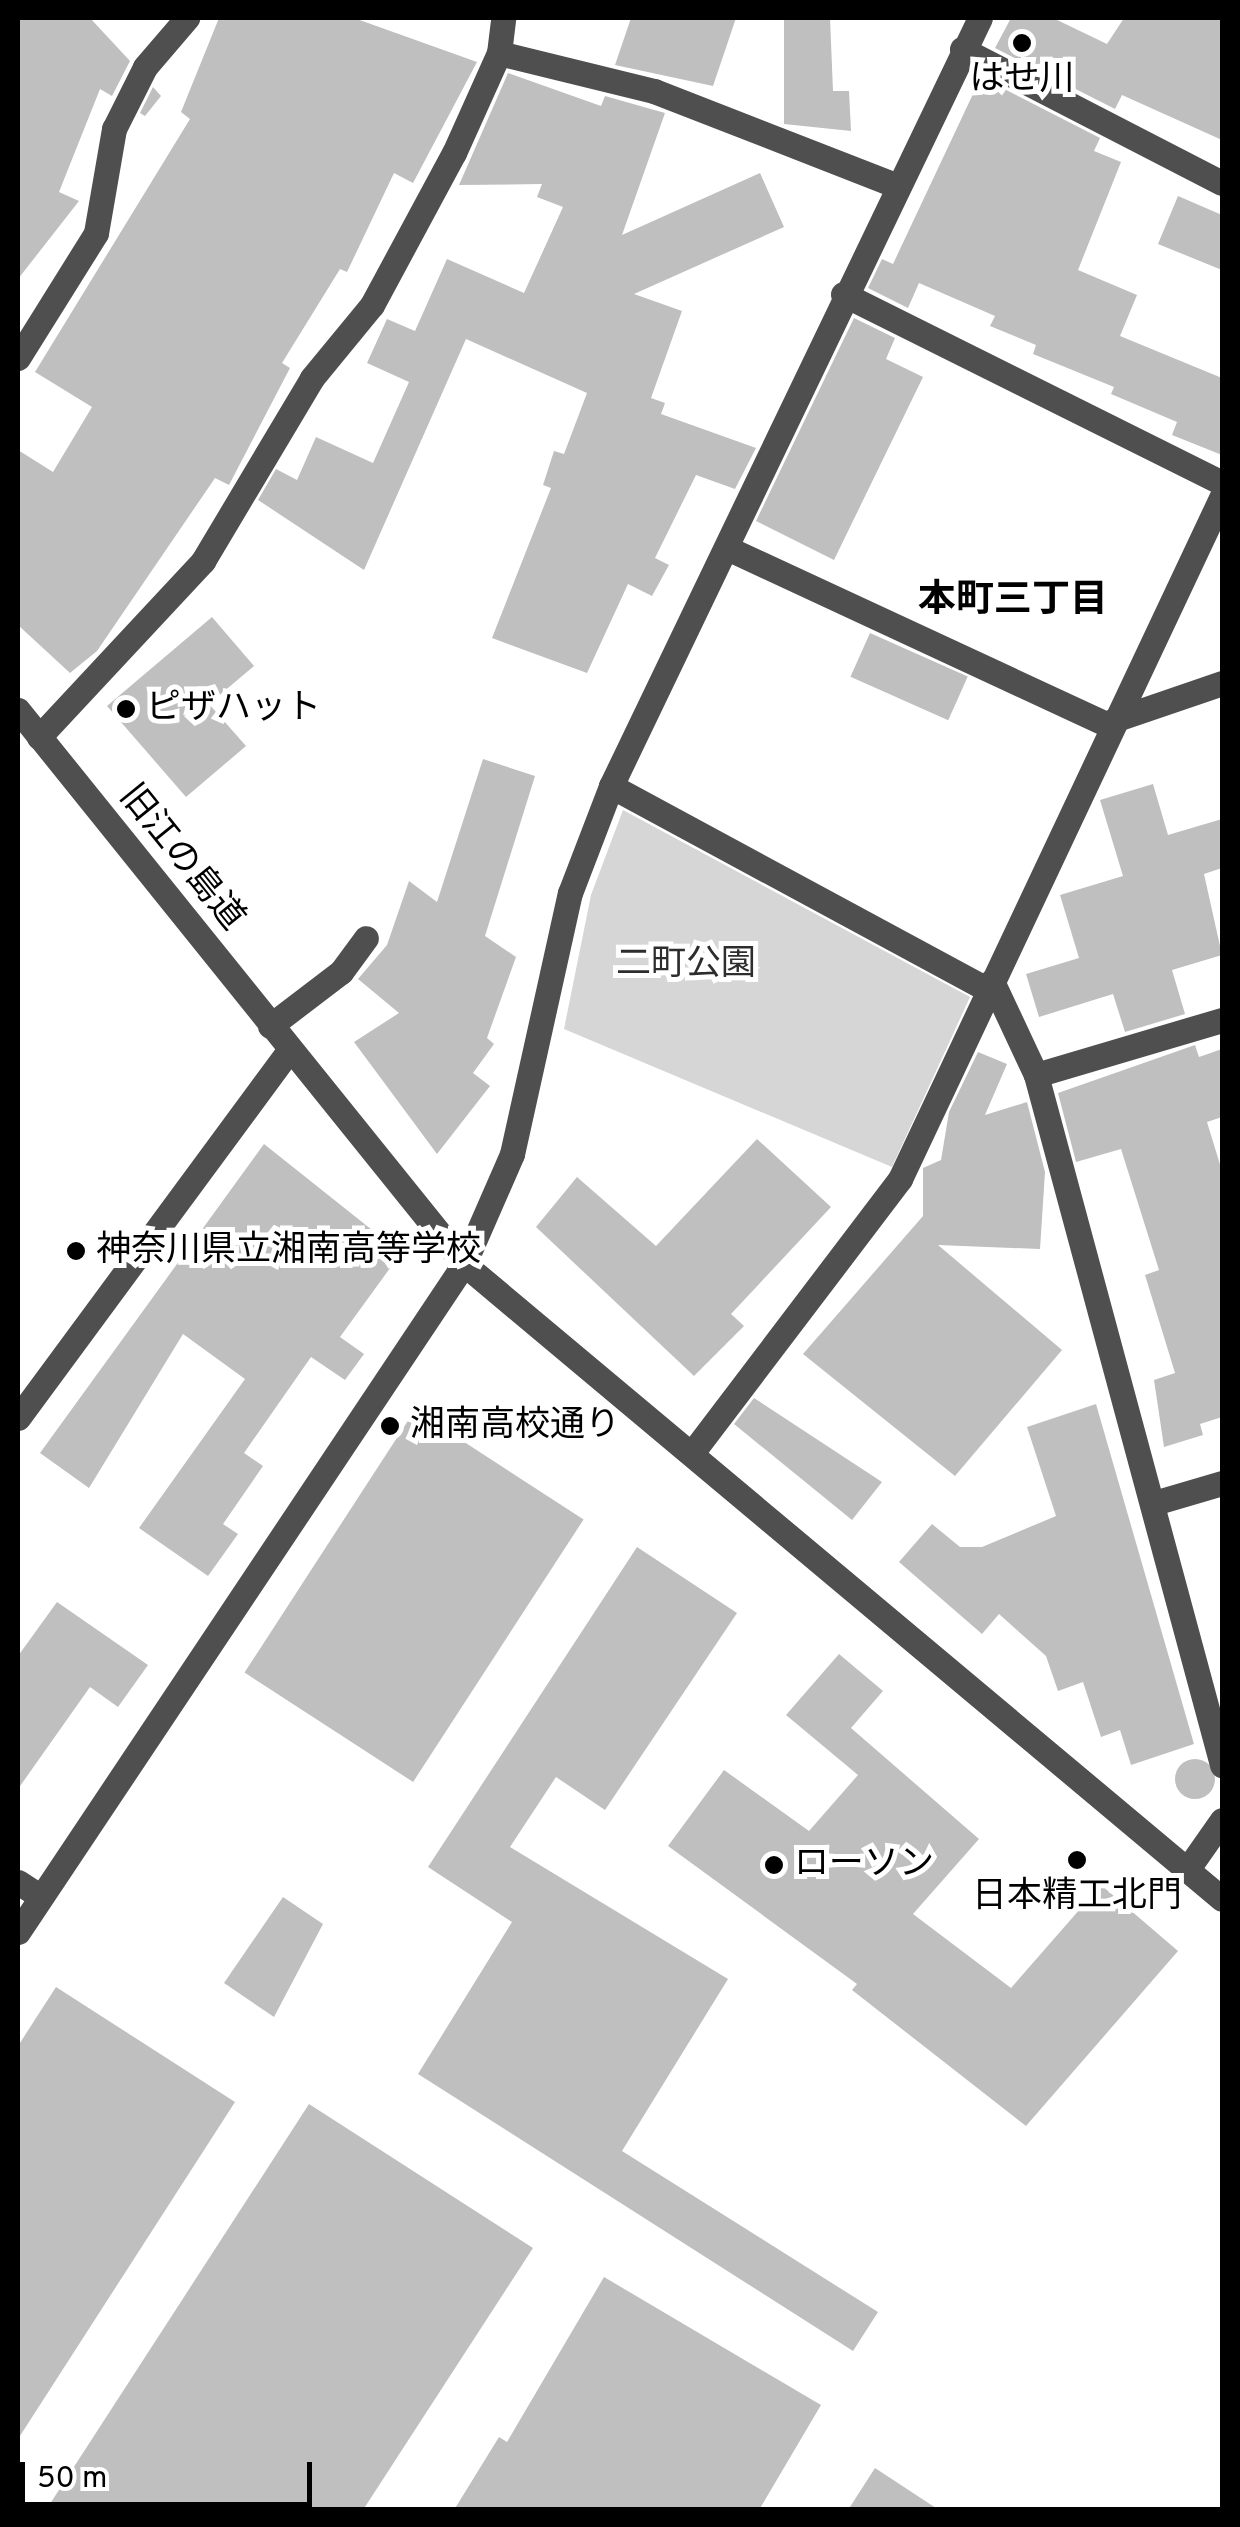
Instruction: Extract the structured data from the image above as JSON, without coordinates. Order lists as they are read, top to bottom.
{
  "streets": {
    "street": ["旧江の島道"]
  },
  "districts": ["本町三丁目"],
  "parks": ["二町公園"],
  "places": [
    "はせ川",
    "ピザハット",
    "神奈川県立湘南高等学校",
    "湘南高校通り",
    "日本精工北門",
    "ローソン"
  ],
  "scale_bar": "50 m"
}
